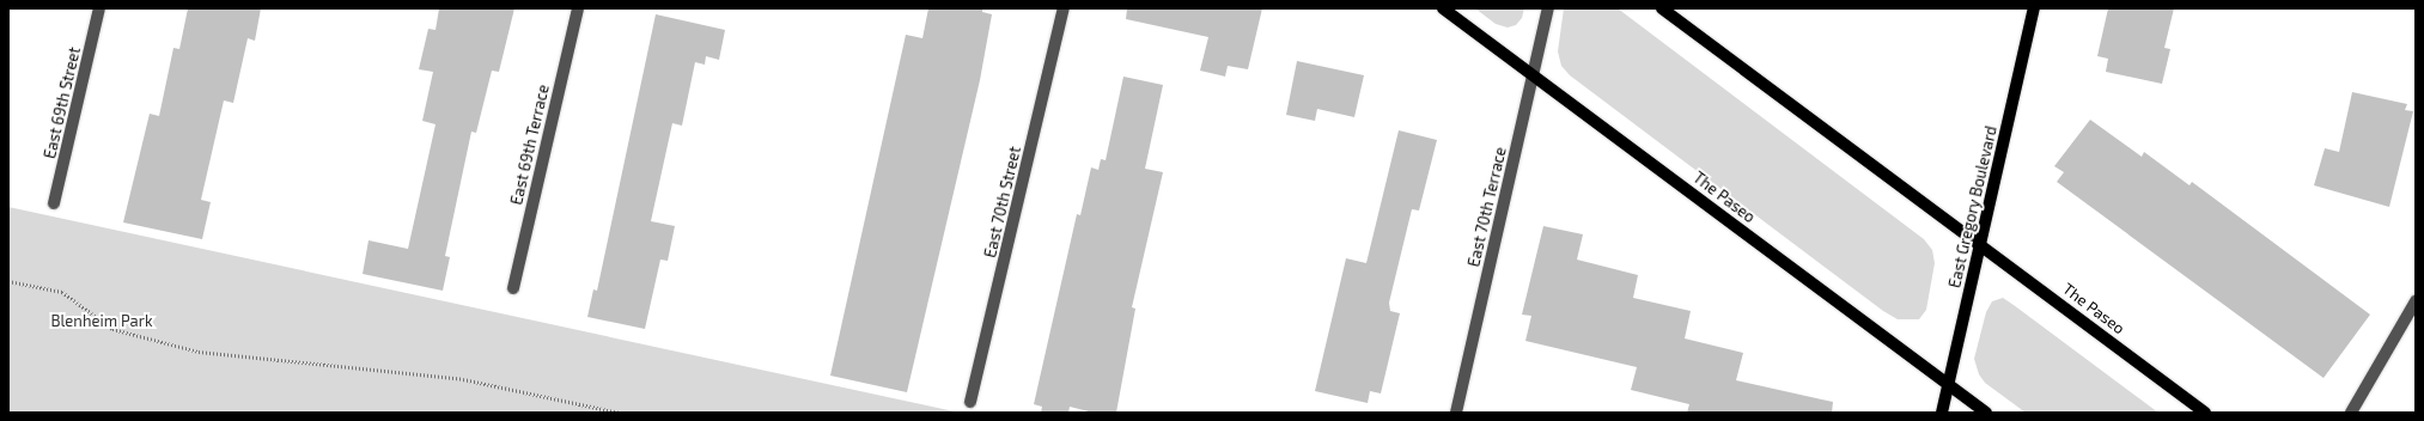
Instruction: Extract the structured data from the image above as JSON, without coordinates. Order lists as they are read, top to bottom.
{
  "streets": {
    "main road": ["The Paseo", "East Gregory Boulevard"],
    "street": [
      "East 69th Street",
      "East 69th Terrace",
      "East 70th Street",
      "East 70th Terrace"
    ]
  },
  "crossings": [
    ["The Paseo", "East 70th Terrace"],
    ["The Paseo", "East Gregory Boulevard"]
  ],
  "parks": ["Blenheim Park"]
}
